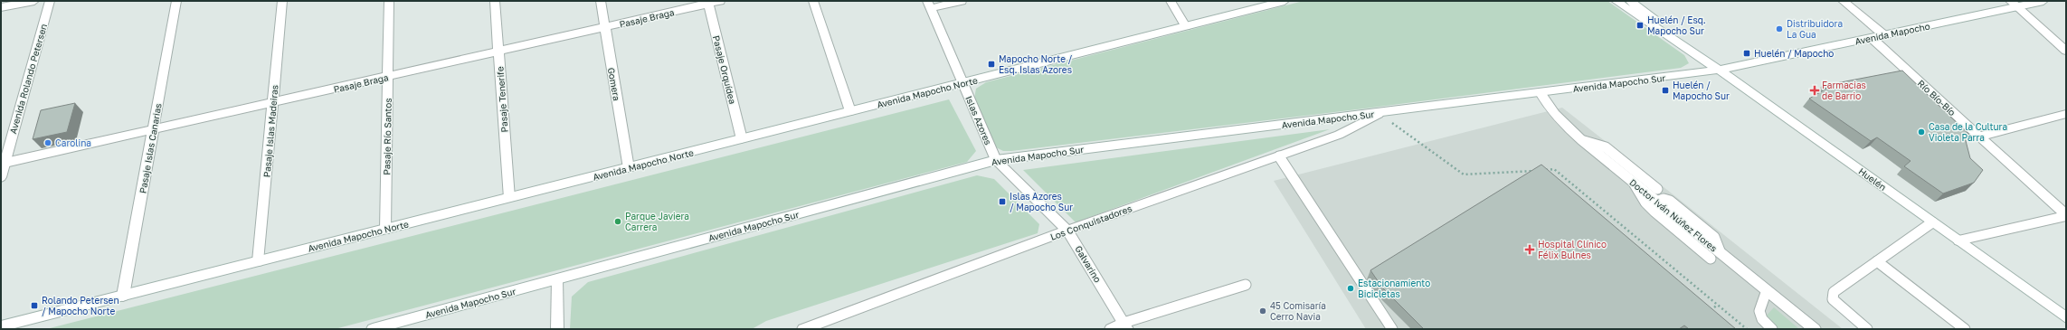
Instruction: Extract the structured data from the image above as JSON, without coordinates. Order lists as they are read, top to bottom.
{
  "streets": {
    "street": [
      "Pasaje Braga",
      "Avenida Mapocho",
      "Pasaje Orquídea",
      "Avenida Rolando Petersen",
      "Avenida Mapocho Sur",
      "Gomera",
      "Avenida Mapocho Norte",
      "Río Bío-Bío",
      "Pasaje Tenerife",
      "Islas Azores",
      "Pasaje Islas Madeiras",
      "Pasaje Río Santos",
      "Pasaje Islas Canarias",
      "Huelén",
      "Doctor Iván Núñez Flores",
      "Los Conquistadores",
      "Galvarino"
    ]
  },
  "crossings": [
    ["Pasaje Braga", "Pasaje Orquídea"],
    ["Pasaje Braga", "Avenida Rolando Petersen"],
    ["Pasaje Braga", "Gomera"],
    ["Pasaje Braga", "Pasaje Tenerife"],
    ["Pasaje Braga", "Pasaje Islas Madeiras"],
    ["Pasaje Braga", "Pasaje Río Santos"],
    ["Pasaje Braga", "Pasaje Islas Canarias"],
    ["Avenida Mapocho", "Avenida Mapocho Sur"],
    ["Avenida Mapocho", "Río Bío-Bío"],
    ["Avenida Mapocho", "Huelén"],
    ["Pasaje Orquídea", "Avenida Mapocho Norte"],
    ["Avenida Mapocho Sur", "Islas Azores"],
    ["Avenida Mapocho Sur", "Huelén"],
    ["Avenida Mapocho Sur", "Doctor Iván Núñez Flores"],
    ["Avenida Mapocho Sur", "Los Conquistadores"],
    ["Avenida Mapocho Sur", "Galvarino"],
    ["Gomera", "Avenida Mapocho Norte"],
    ["Avenida Mapocho Norte", "Pasaje Tenerife"],
    ["Avenida Mapocho Norte", "Islas Azores"],
    ["Avenida Mapocho Norte", "Pasaje Islas Madeiras"],
    ["Avenida Mapocho Norte", "Pasaje Río Santos"],
    ["Avenida Mapocho Norte", "Pasaje Islas Canarias"],
    ["Islas Azores", "Galvarino"],
    ["Los Conquistadores", "Galvarino"]
  ],
  "places": {
    "transit": [
      "Huelén / Esq. Mapocho Sur",
      "Huelén / Mapocho",
      "Mapocho Norte / Esq. Islas Azores",
      "Huelén / Mapocho Sur",
      "Islas Azores / Mapocho Sur",
      "Rolando Petersen / Mapocho Norte"
    ],
    "other": [
      "Distribuidora La Gua",
      "Casa de la Cultura Violeta Parra",
      "Carolina",
      "Parque Javiera Carrera",
      "Estacionamiento Bicicletas",
      "45 Comisaría Cerro Navia"
    ],
    "health": ["Farmacias de Barrio", "Hospital Clínico Félix Bulnes"]
  }
}
